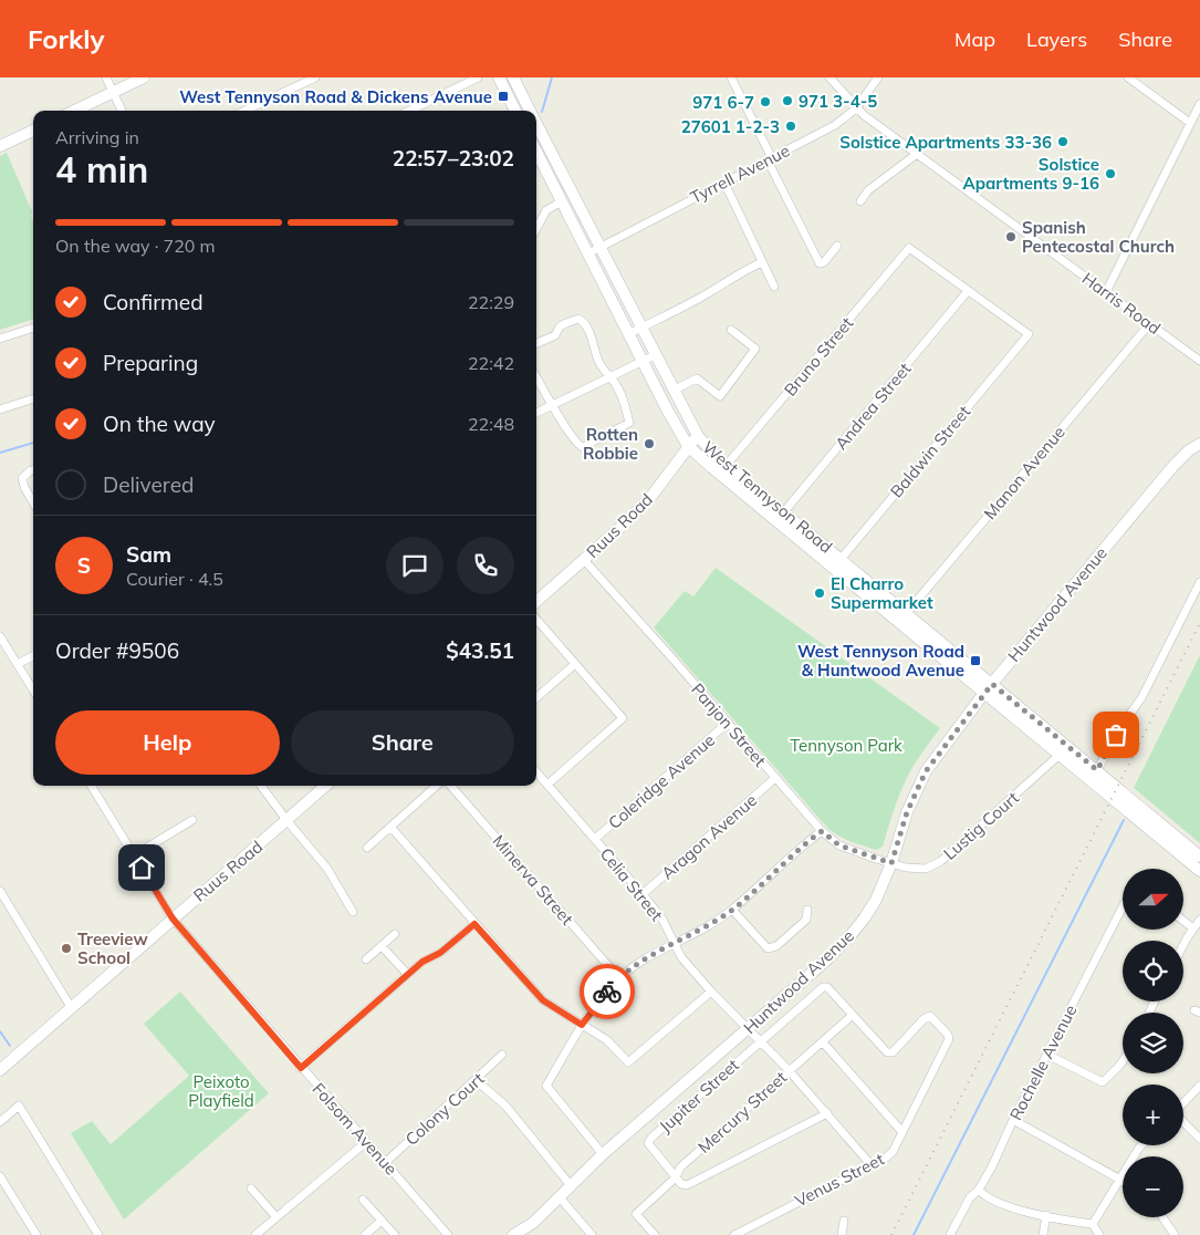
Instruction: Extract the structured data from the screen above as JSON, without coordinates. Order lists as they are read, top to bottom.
{
  "streets": {
    "street": [
      "Tyrrell Avenue",
      "Harris Road",
      "Bruno Street",
      "Andrea Street",
      "Baldwin Street",
      "Manon Avenue",
      "West Tennyson Road",
      "Ruus Road",
      "Huntwood Avenue",
      "Panjon Street",
      "Coleridge Avenue",
      "Lustig Court",
      "Aragon Avenue",
      "Minerva Street",
      "Celia Street",
      "Rochelle Avenue",
      "Jupiter Street",
      "Colony Court",
      "Mercury Street",
      "Folsom Avenue",
      "Venus Street"
    ]
  },
  "crossings": [
    ["Tyrrell Avenue", "Harris Road"],
    ["Tyrrell Avenue", "West Tennyson Road"],
    ["Harris Road", "Manon Avenue"],
    ["Bruno Street", "Andrea Street"],
    ["Bruno Street", "Baldwin Street"],
    ["Bruno Street", "West Tennyson Road"],
    ["Andrea Street", "Baldwin Street"],
    ["Andrea Street", "West Tennyson Road"],
    ["Baldwin Street", "West Tennyson Road"],
    ["Manon Avenue", "West Tennyson Road"],
    ["West Tennyson Road", "Ruus Road"],
    ["West Tennyson Road", "Huntwood Avenue"],
    ["West Tennyson Road", "Lustig Court"],
    ["Ruus Road", "Panjon Street"],
    ["Ruus Road", "Folsom Avenue"],
    ["Huntwood Avenue", "Panjon Street"],
    ["Huntwood Avenue", "Lustig Court"],
    ["Huntwood Avenue", "Celia Street"],
    ["Panjon Street", "Coleridge Avenue"],
    ["Panjon Street", "Lustig Court"],
    ["Panjon Street", "Aragon Avenue"],
    ["Coleridge Avenue", "Celia Street"],
    ["Aragon Avenue", "Celia Street"],
    ["Celia Street", "Jupiter Street"],
    ["Celia Street", "Mercury Street"],
    ["Celia Street", "Venus Street"],
    ["Jupiter Street", "Mercury Street"],
    ["Jupiter Street", "Venus Street"],
    ["Colony Court", "Folsom Avenue"],
    ["Mercury Street", "Venus Street"]
  ],
  "parks": ["Tennyson Park", "Peixoto Playfield"],
  "places": {
    "transit": ["West Tennyson Road & Dickens Avenue", "West Tennyson Road & Huntwood Avenue"],
    "other": [
      "971 3-4-5",
      "971 6-7",
      "27601 1-2-3",
      "Solstice Apartments 33-36",
      "Solstice Apartments 9-16",
      "Spanish Pentecostal Church",
      "Rotten Robbie",
      "El Charro Supermarket",
      "Treeview School"
    ]
  },
  "north": "right",
  "page": {
    "header": "Forkly",
    "nav": ["Map", "Layers", "Share"],
    "heading": ["4 min", "Arriving in", "22:57–23:02"],
    "panel": [
      "Sam",
      "Courier · 4.5",
      "Order #9506",
      "$43.51"
    ],
    "bar": "On the way · 720 m",
    "list": [
      ["Confirmed", "22:29"],
      ["Preparing", "22:42"],
      ["On the way", "22:48"],
      "Delivered"
    ],
    "round": "S",
    "buttons": ["Help", "Share"],
    "map_buttons": ["+", "−"]
  }
}
